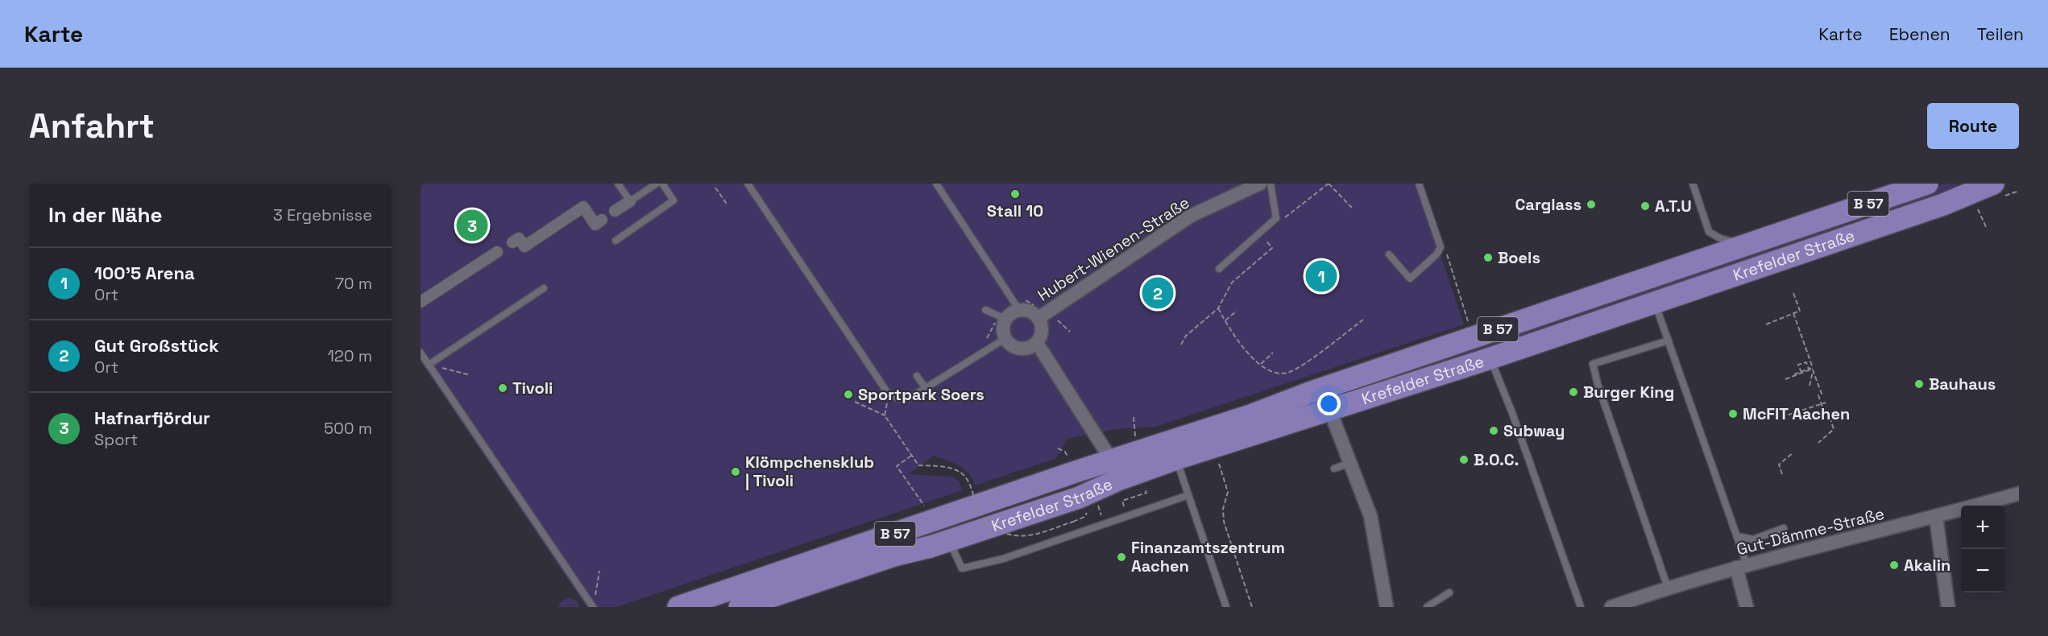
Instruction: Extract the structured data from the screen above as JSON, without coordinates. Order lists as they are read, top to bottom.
{
  "streets": {
    "main road": ["B 57", "Krefelder Straße"],
    "street": ["Hubert-Wienen-Straße", "Gut-Dämme-Straße"]
  },
  "places": [
    "Stall 10",
    "Carglass",
    "A.T.U",
    "Boels",
    "Bauhaus",
    "Tivoli",
    "Burger King",
    "Sportpark Soers",
    "McFIT Aachen",
    "Subway",
    "B.O.C.",
    "Klömpchensklub | Tivoli",
    "Finanzamtszentrum Aachen",
    "Akalin"
  ],
  "page": {
    "header": "Karte",
    "nav": ["Karte", "Ebenen", "Teilen"],
    "buttons": "Route",
    "title": "Anfahrt",
    "heading": ["In der Nähe", "3 Ergebnisse"],
    "pins": ["3", "1", "2"],
    "list": [
      {
        "mark": "1",
        "name": "100’5 Arena",
        "note": "Ort",
        "value": "70 m"
      },
      {
        "mark": "2",
        "name": "Gut Großstück",
        "note": "Ort",
        "value": "120 m"
      },
      {
        "mark": "3",
        "name": "Hafnarfjördur",
        "note": "Sport",
        "value": "500 m"
      }
    ],
    "map_buttons": ["+", "−"]
  }
}
